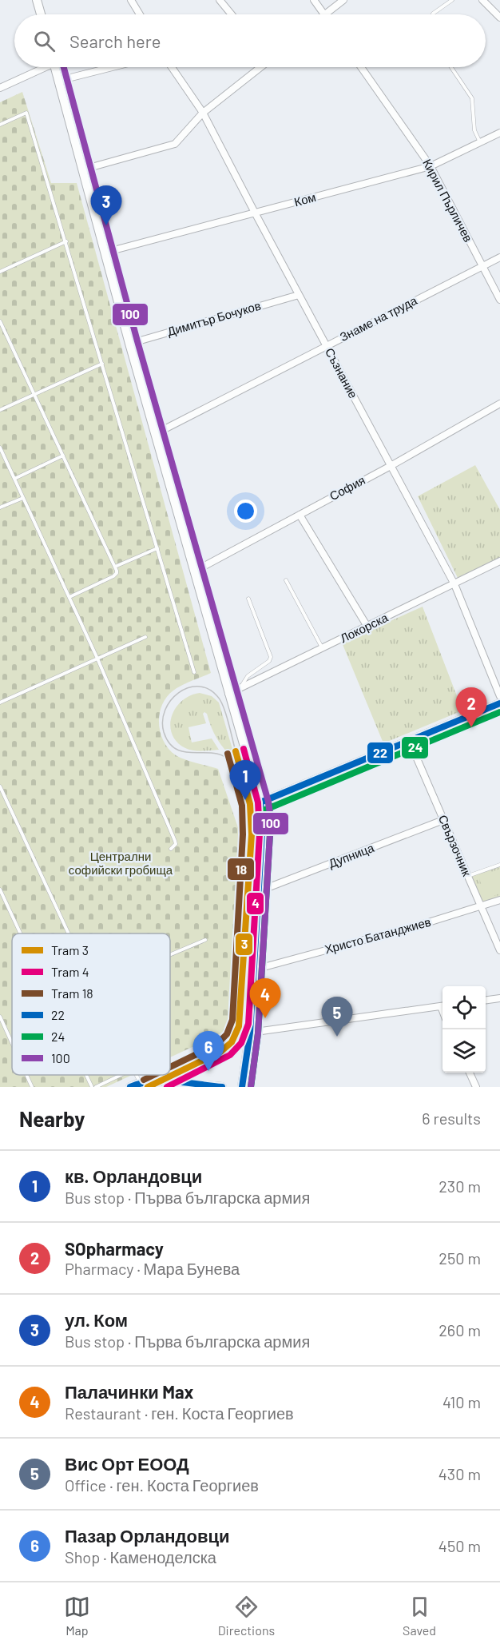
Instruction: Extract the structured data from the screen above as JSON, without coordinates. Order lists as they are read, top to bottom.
{
  "streets": {
    "street": [
      "Ком",
      "Кирил Пърличев",
      "Димитър Бочуков",
      "Знаме на труда",
      "Съзнание",
      "София",
      "Локорска",
      "Свързочник",
      "Дупница",
      "Христо Батанджиев"
    ]
  },
  "crossings": [
    ["Ком", "Кирил Пърличев"],
    ["Ком", "Съзнание"],
    ["Кирил Пърличев", "Знаме на труда"],
    ["Димитър Бочуков", "Съзнание"],
    ["Знаме на труда", "Съзнание"],
    ["Съзнание", "София"],
    ["Съзнание", "Локорска"],
    ["Свързочник", "Дупница"],
    ["Свързочник", "Христо Батанджиев"]
  ],
  "parks": ["Централни софийски гробища"],
  "lines": [
    "transit line 100",
    "transit line 22",
    "transit line 24",
    "tram line 4",
    "tram line 3",
    "tram line 18"
  ],
  "legend": [
    "Tram 3",
    "Tram 4",
    "Tram 18",
    "22",
    "24",
    "100"
  ],
  "page": {
    "search": "Search here",
    "pins": [
      "3",
      "2",
      "1",
      "4",
      "5",
      "6"
    ],
    "heading": ["Nearby", "6 results"],
    "list": [
      {
        "mark": "1",
        "name": "кв. Орландовци",
        "note": "Bus stop · Първа българска армия",
        "value": "230 m"
      },
      {
        "mark": "2",
        "name": "SOpharmacy",
        "note": "Pharmacy · Мара Бунева",
        "value": "250 m"
      },
      {
        "mark": "3",
        "name": "ул. Ком",
        "note": "Bus stop · Първа българска армия",
        "value": "260 m"
      },
      {
        "mark": "4",
        "name": "Палачинки Max",
        "note": "Restaurant · ген. Коста Георгиев",
        "value": "410 m"
      },
      {
        "mark": "5",
        "name": "Вис Орт ЕООД",
        "note": "Office · ген. Коста Георгиев",
        "value": "430 m"
      },
      {
        "mark": "6",
        "name": "Пазар Орландовци",
        "note": "Shop · Каменоделска",
        "value": "450 m"
      }
    ],
    "nav": ["Map", "Directions", "Saved"]
  }
}
